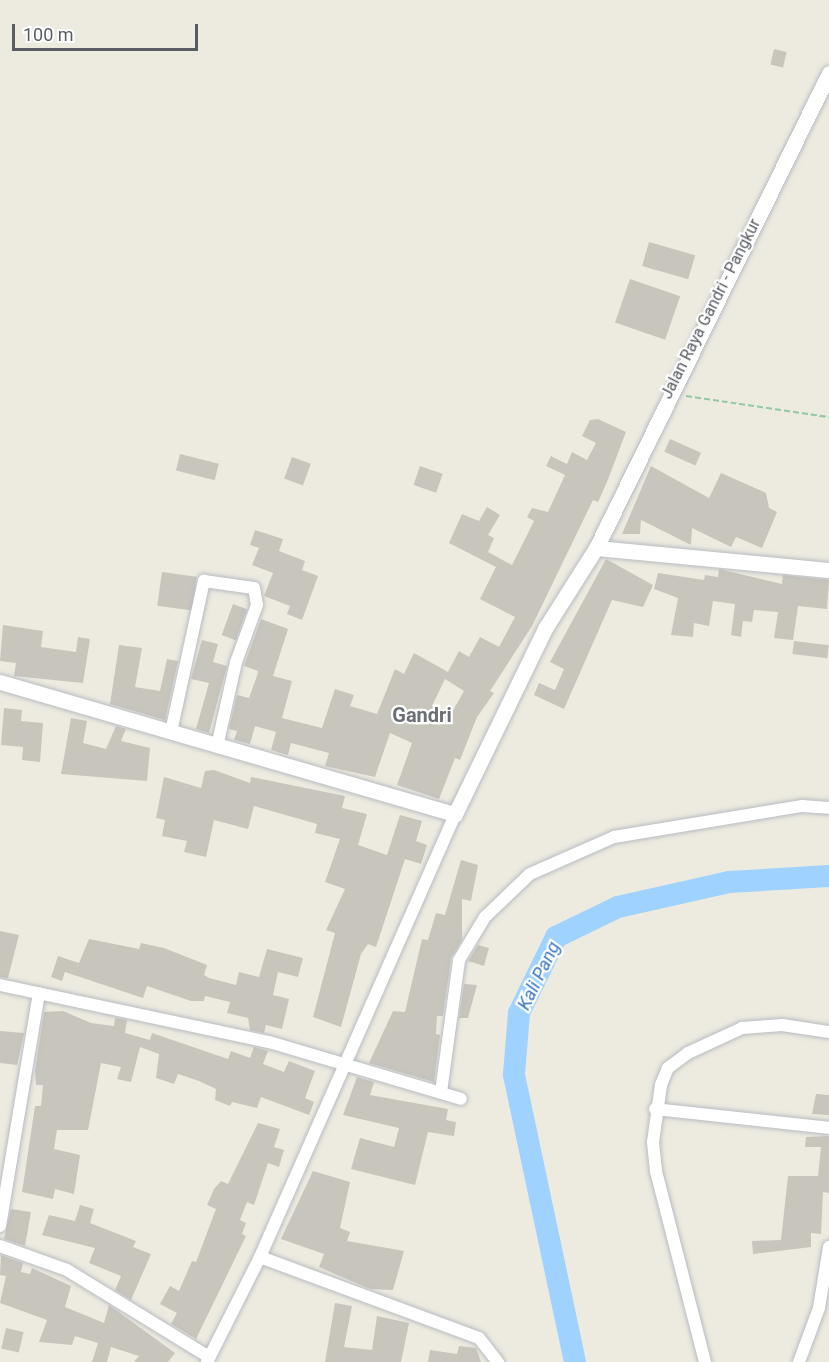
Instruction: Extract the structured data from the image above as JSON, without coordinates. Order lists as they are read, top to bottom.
{
  "streets": {
    "street": ["Jalan Raya Gandri - Pangkur"]
  },
  "districts": ["Gandri"],
  "water": ["Kali Pang"],
  "scale_bar": "100 m"
}
